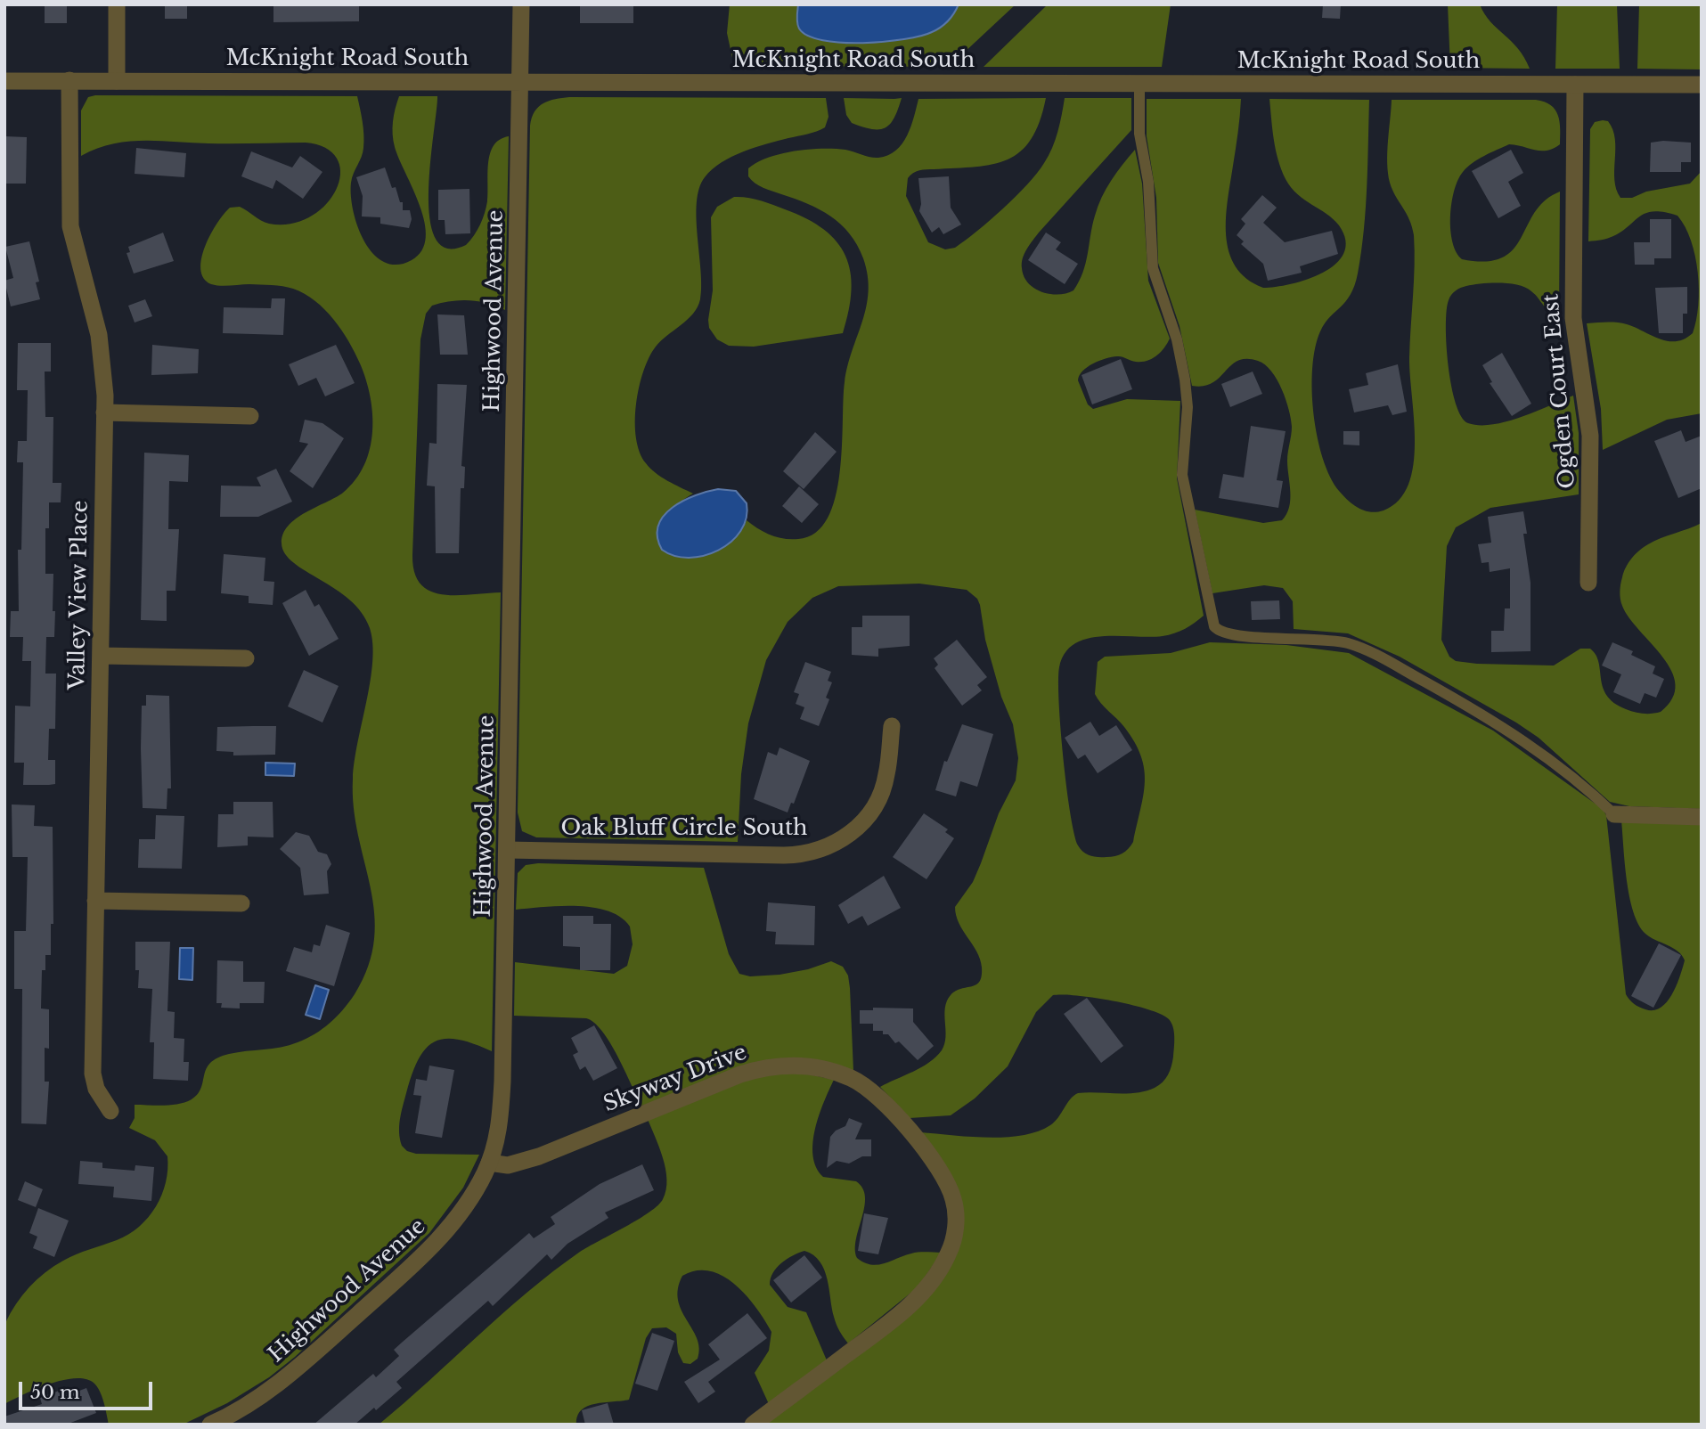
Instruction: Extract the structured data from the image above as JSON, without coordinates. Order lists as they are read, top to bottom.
{
  "streets": {
    "street": [
      "McKnight Road South",
      "Highwood Avenue",
      "Ogden Court East",
      "Valley View Place",
      "Oak Bluff Circle South",
      "Skyway Drive"
    ]
  },
  "crossings": [
    ["McKnight Road South", "Highwood Avenue"],
    ["McKnight Road South", "Ogden Court East"],
    ["McKnight Road South", "Valley View Place"],
    ["Highwood Avenue", "Oak Bluff Circle South"],
    ["Highwood Avenue", "Skyway Drive"]
  ],
  "scale_bar": "50 m"
}
